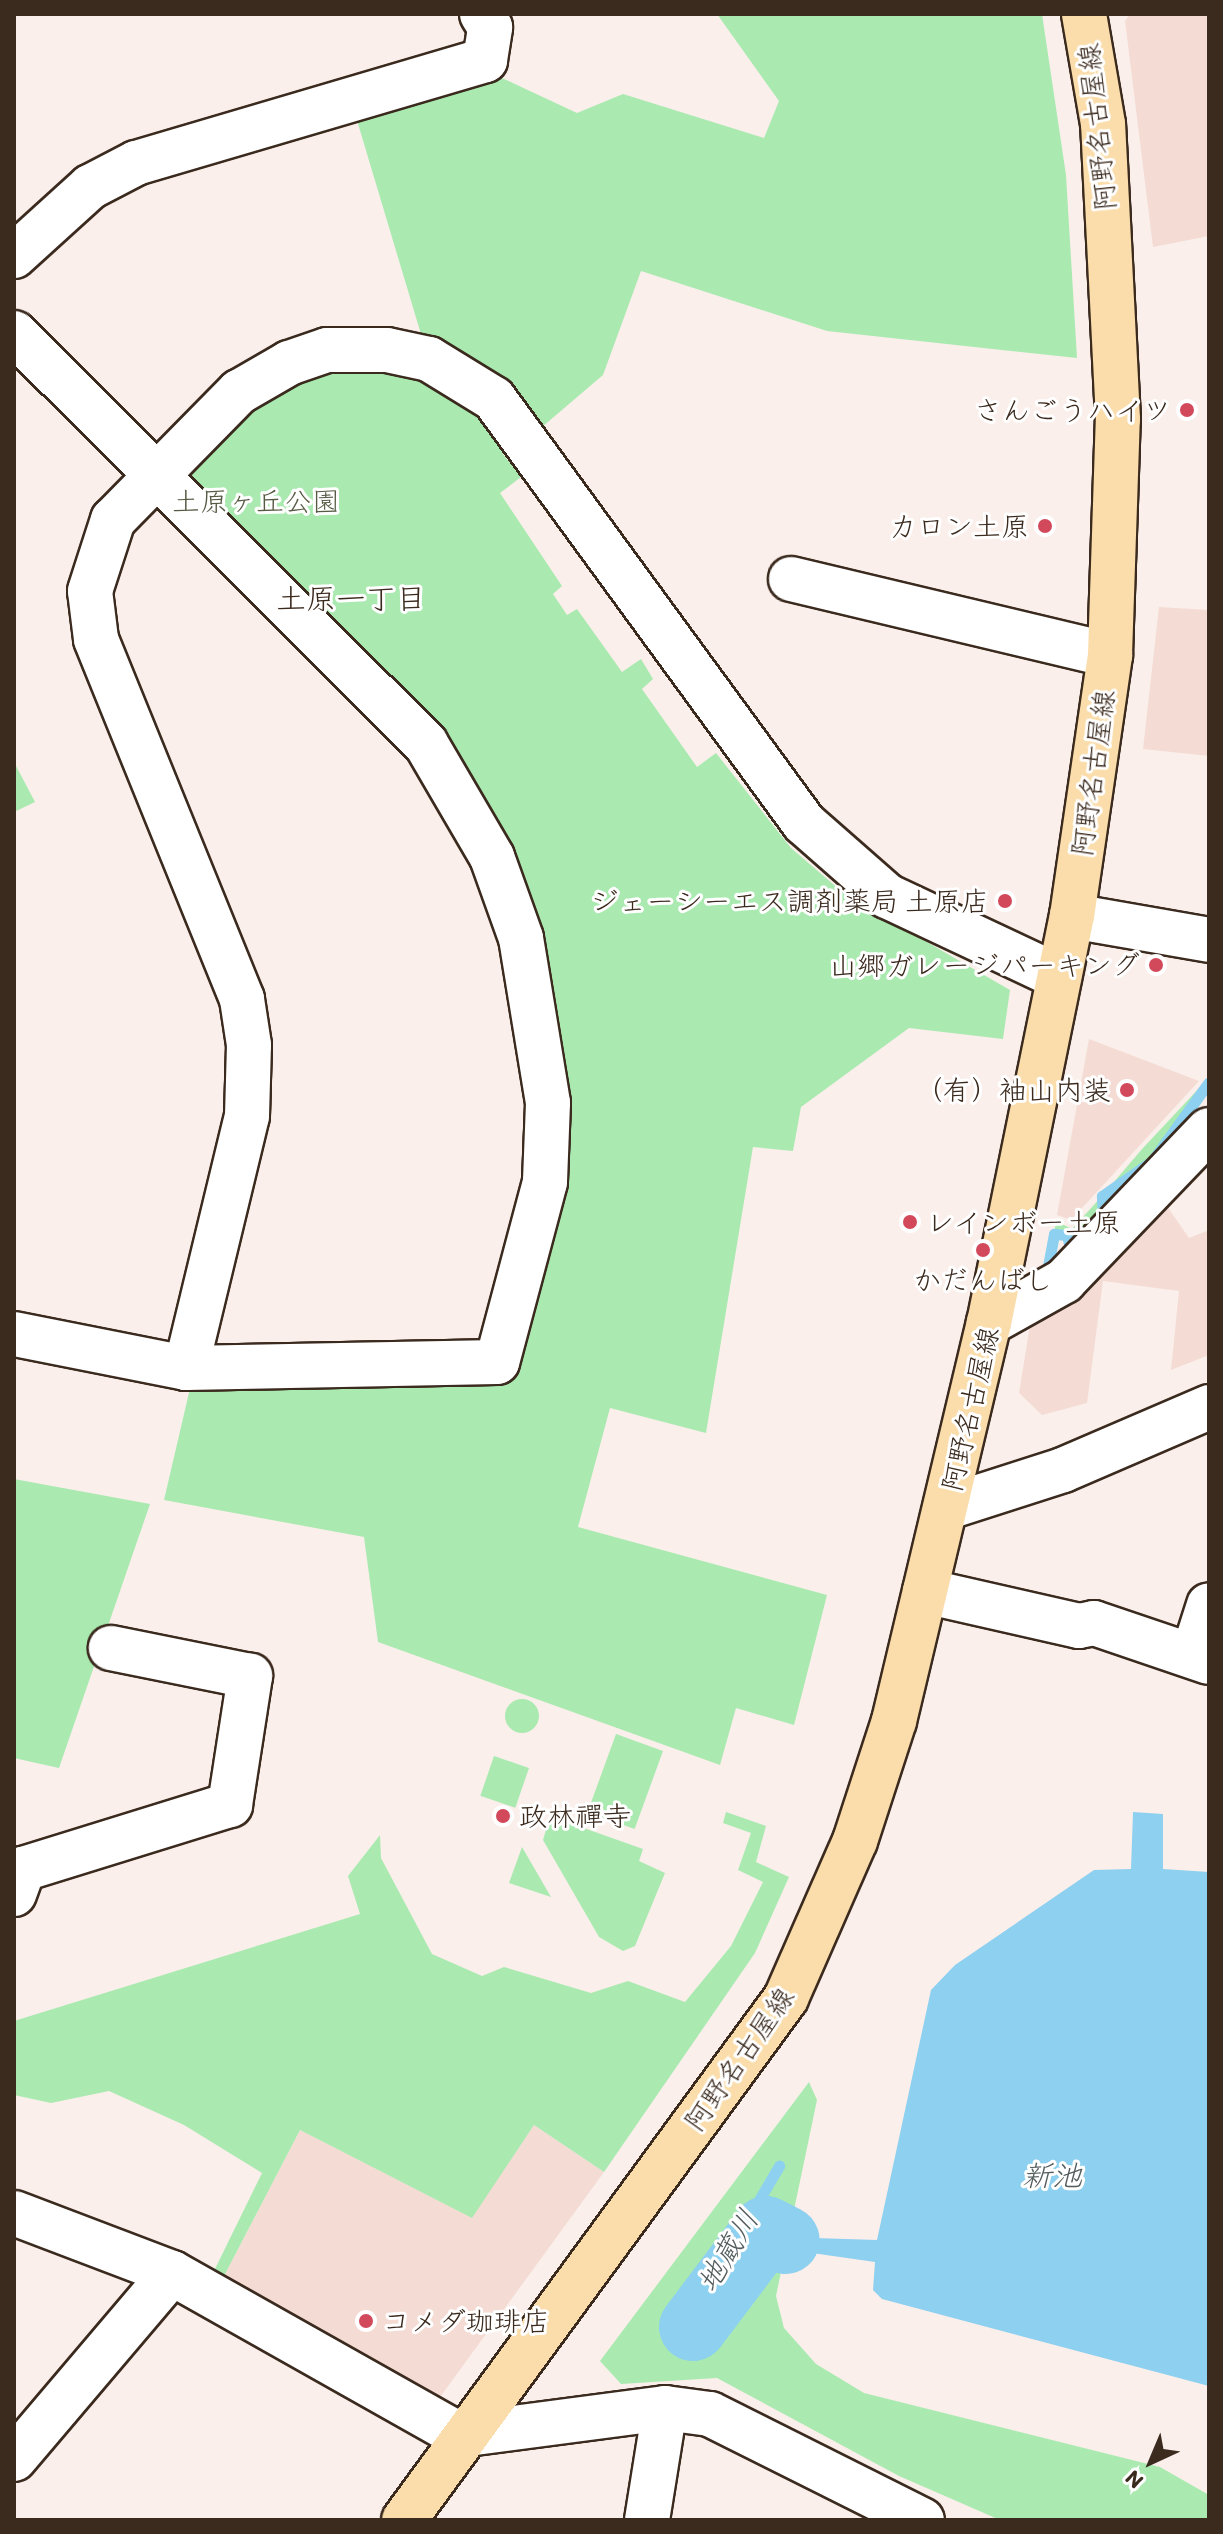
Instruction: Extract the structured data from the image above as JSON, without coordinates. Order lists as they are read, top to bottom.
{
  "streets": {
    "main road": ["阿野名古屋線"]
  },
  "districts": ["土原一丁目"],
  "water": ["新池", "地蔵川"],
  "parks": ["土原ヶ丘公園"],
  "places": [
    "さんごうハイツ",
    "カロン土原",
    "ジェーシーエス調剤薬局 土原店",
    "山郷ガレージパーキング",
    "（有）袖山内装",
    "レインボー土原",
    "かだんばし",
    "政林禪寺",
    "コメダ珈琲店"
  ],
  "north": "bottom left"
}
